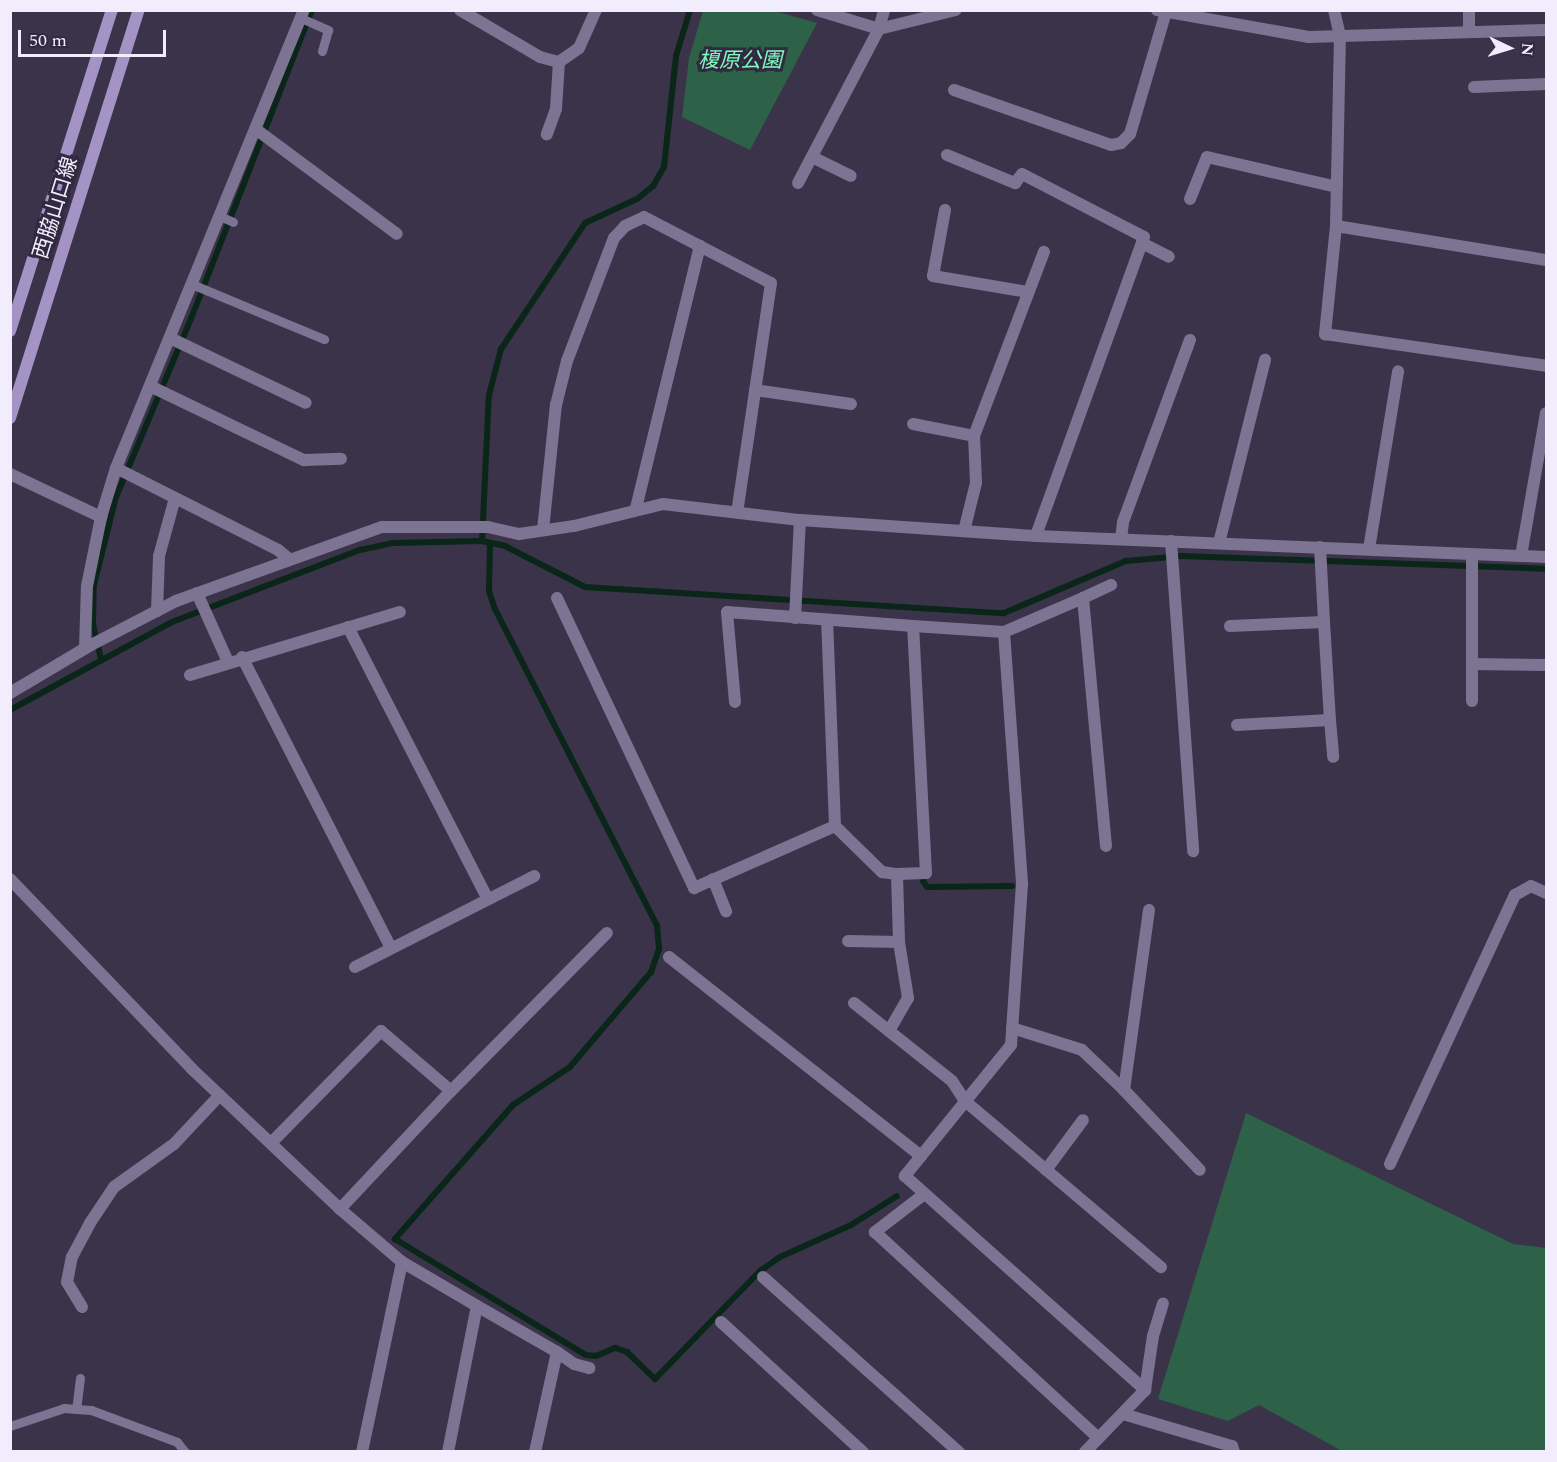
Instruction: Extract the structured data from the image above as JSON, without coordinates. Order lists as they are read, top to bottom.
{
  "streets": {
    "street": ["西脇山口線"]
  },
  "parks": ["榎原公園"],
  "scale_bar": "50 m",
  "north": "right"
}
